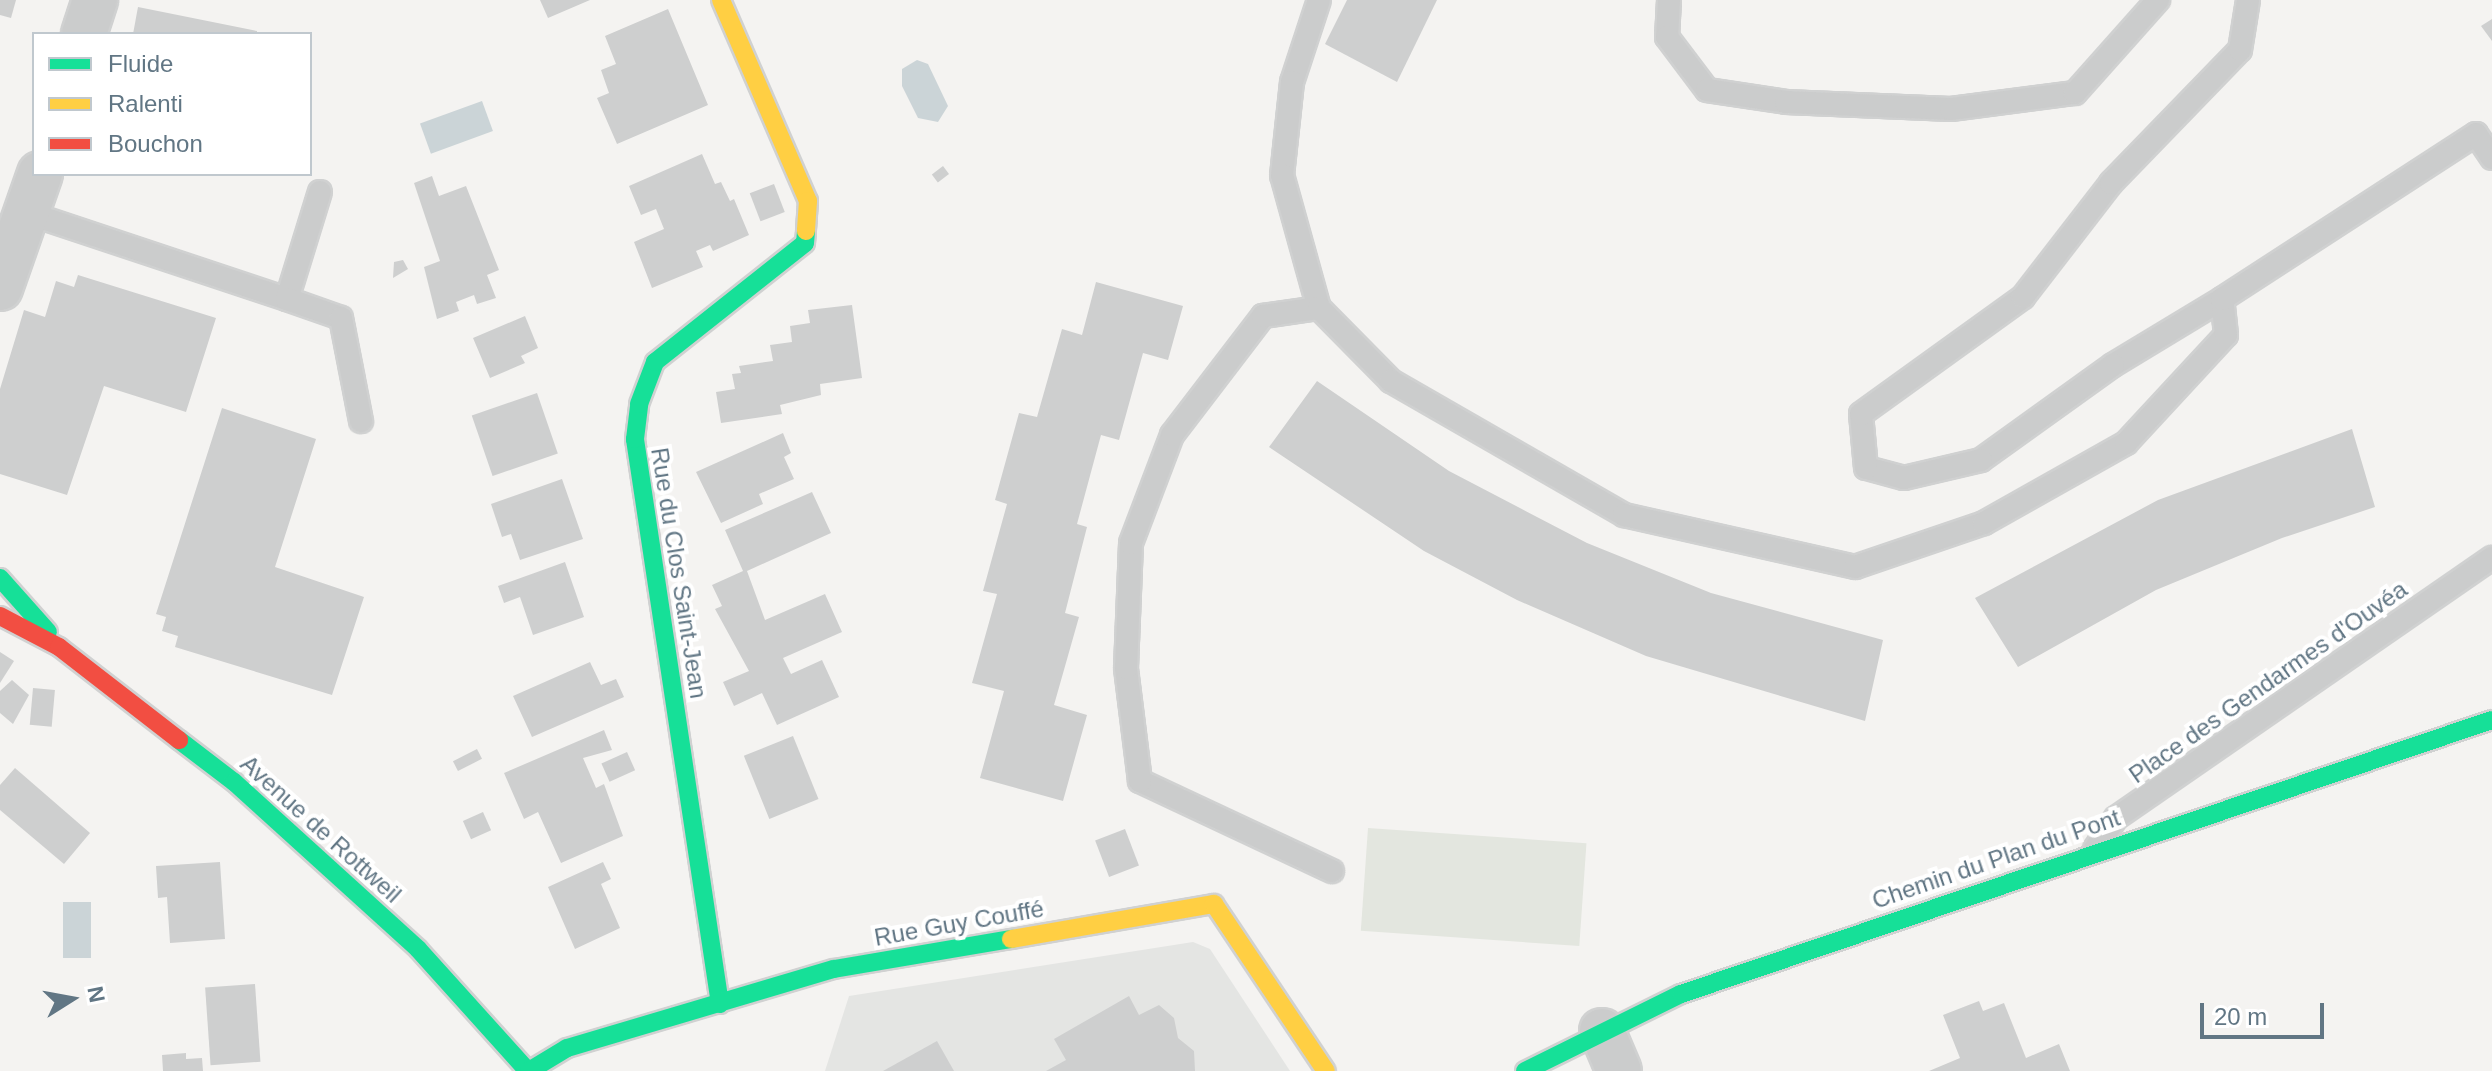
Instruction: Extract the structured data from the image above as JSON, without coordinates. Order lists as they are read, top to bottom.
{
  "streets": {
    "street": [
      "Rue du Clos Saint-Jean",
      "Avenue de Rottweil",
      "Chemin du Plan du Pont",
      "Rue Guy Couffé"
    ],
    "lane": ["Place des Gendarmes d'Ouvéa"]
  },
  "crossings": [
    ["Rue du Clos Saint-Jean", "Rue Guy Couffé"],
    ["Place des Gendarmes d'Ouvéa", "Chemin du Plan du Pont"],
    ["Avenue de Rottweil", "Rue Guy Couffé"]
  ],
  "legend": ["Fluide", "Ralenti", "Bouchon"],
  "scale_bar": "20 m",
  "north": "right"
}
